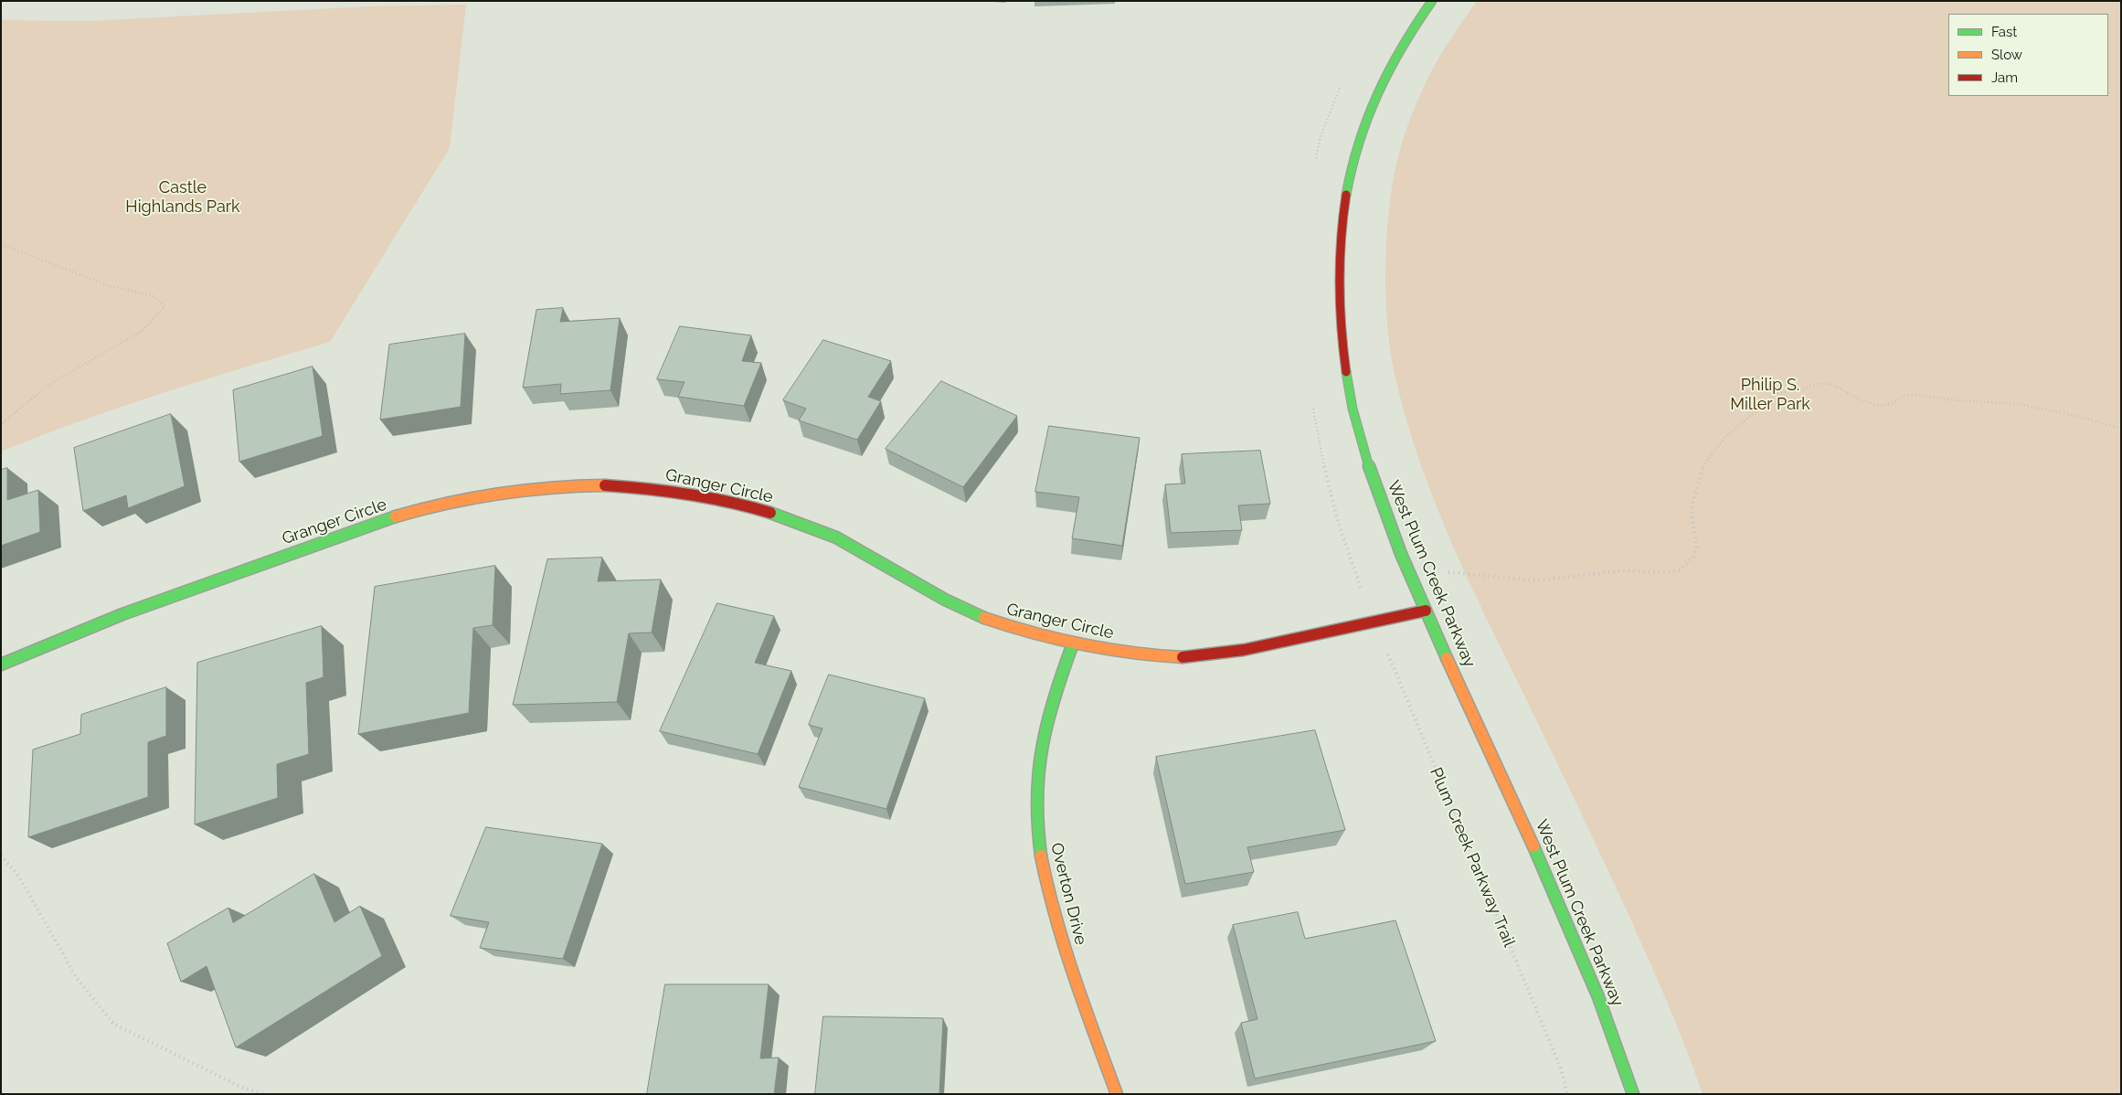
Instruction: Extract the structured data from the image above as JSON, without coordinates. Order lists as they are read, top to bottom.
{
  "streets": {
    "street": ["Granger Circle", "West Plum Creek Parkway", "Overton Drive"],
    "path": ["Plum Creek Parkway Trail"]
  },
  "crossings": [
    ["Granger Circle", "West Plum Creek Parkway"],
    ["Granger Circle", "Plum Creek Parkway Trail"],
    ["Granger Circle", "Overton Drive"]
  ],
  "parks": ["Castle Highlands Park", "Philip S. Miller Park"],
  "legend": ["Fast", "Slow", "Jam"]
}
